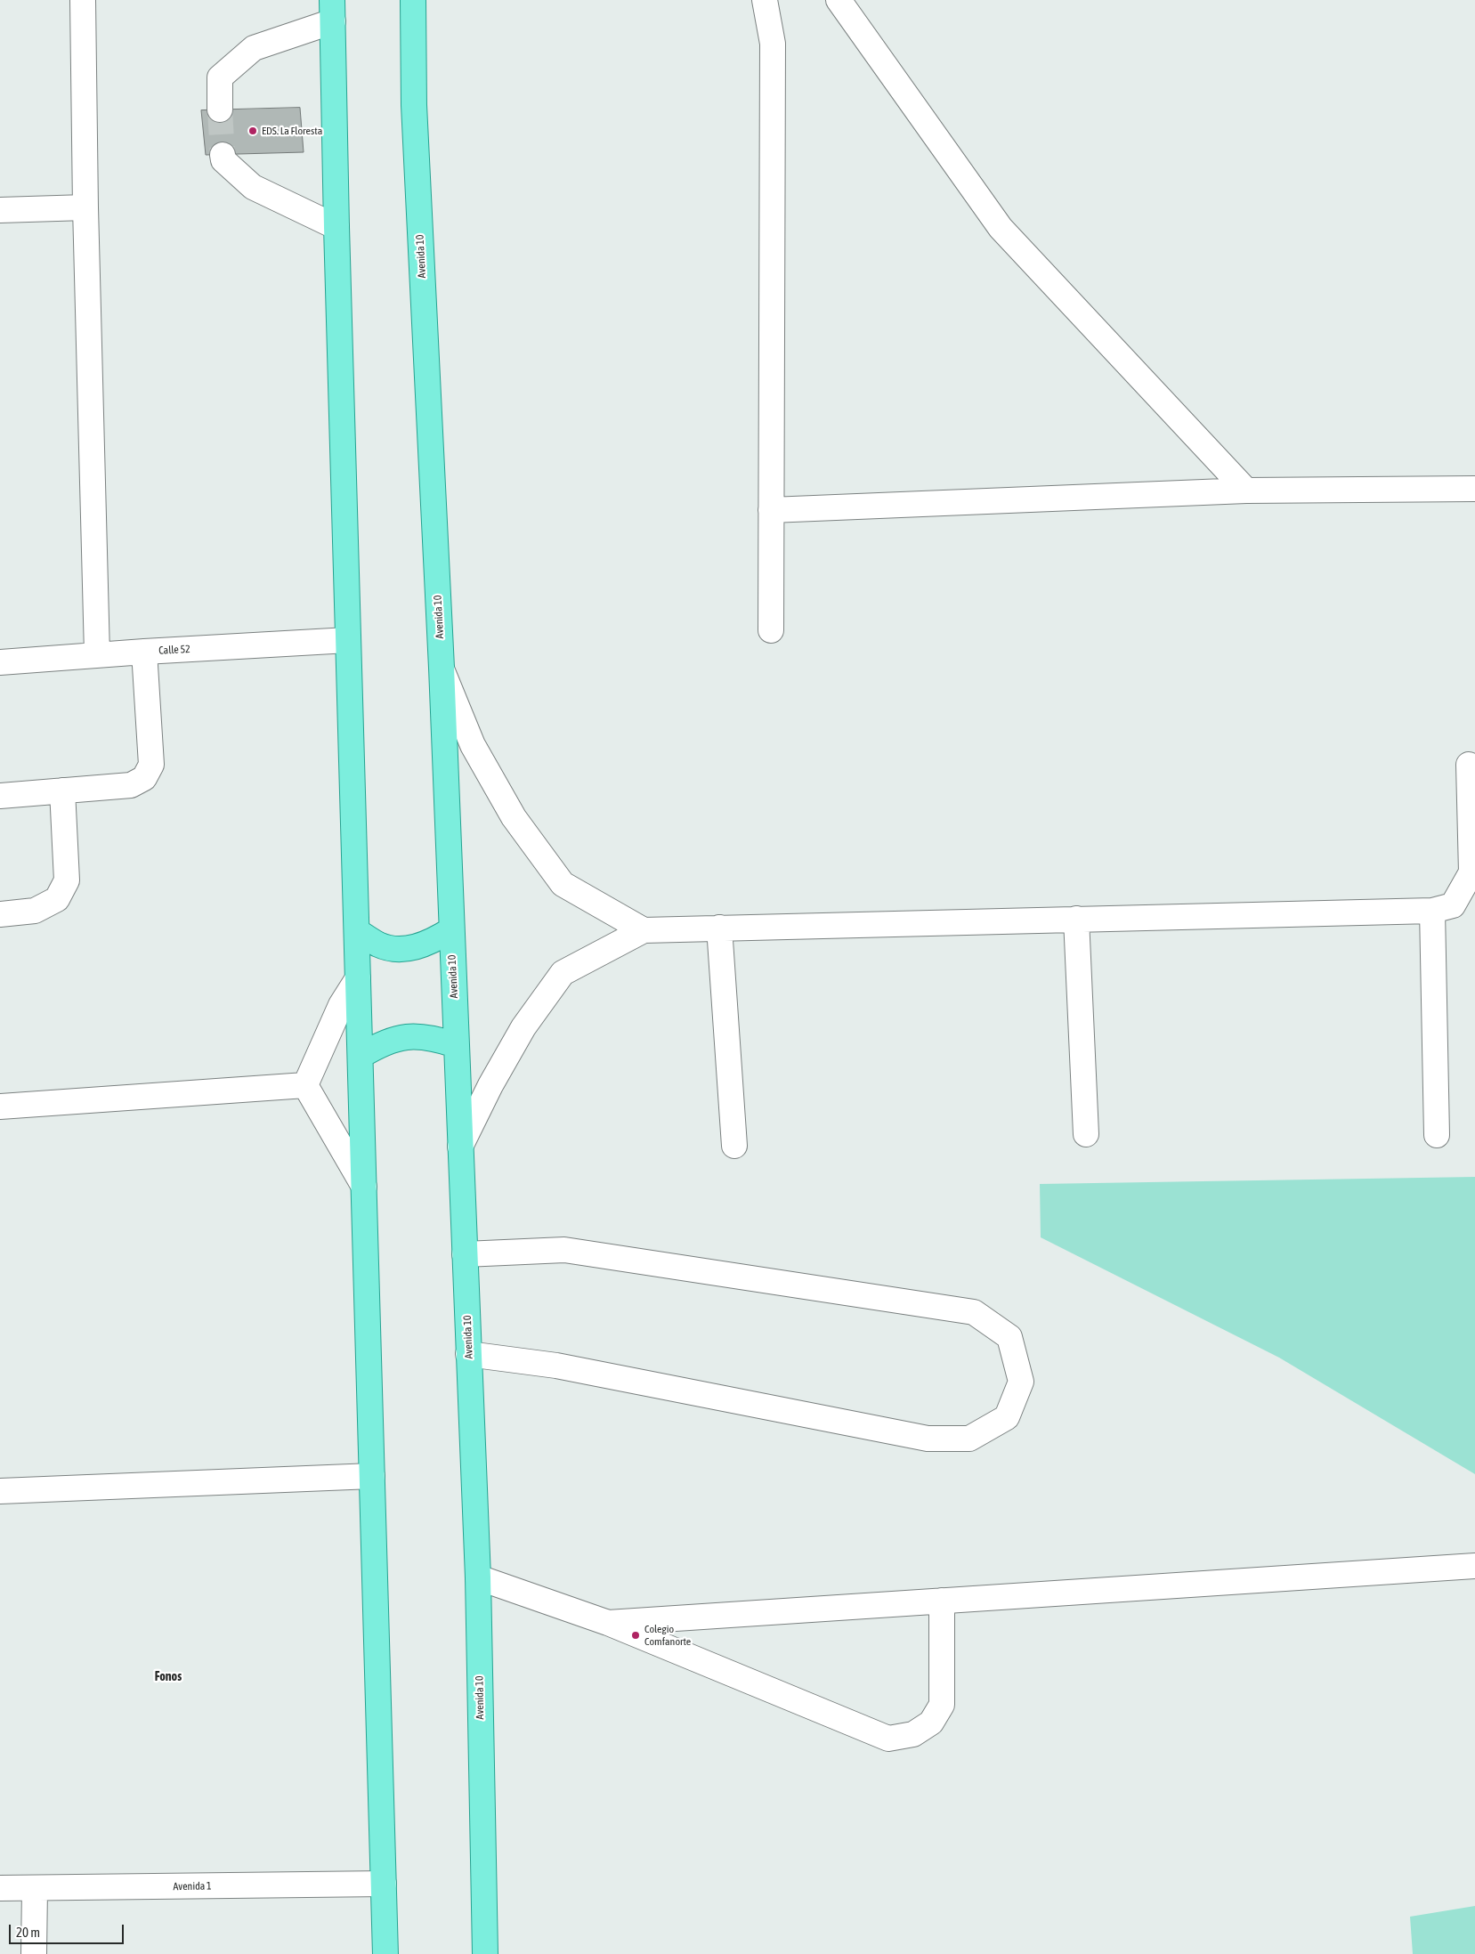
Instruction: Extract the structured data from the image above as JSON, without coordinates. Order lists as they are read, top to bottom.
{
  "streets": {
    "main road": ["Avenida 10"],
    "street": ["Calle 52", "Avenida 1"]
  },
  "districts": ["Fonos"],
  "places": ["EDS. La Floresta", "Colegio Comfanorte"],
  "scale_bar": "20 m"
}
